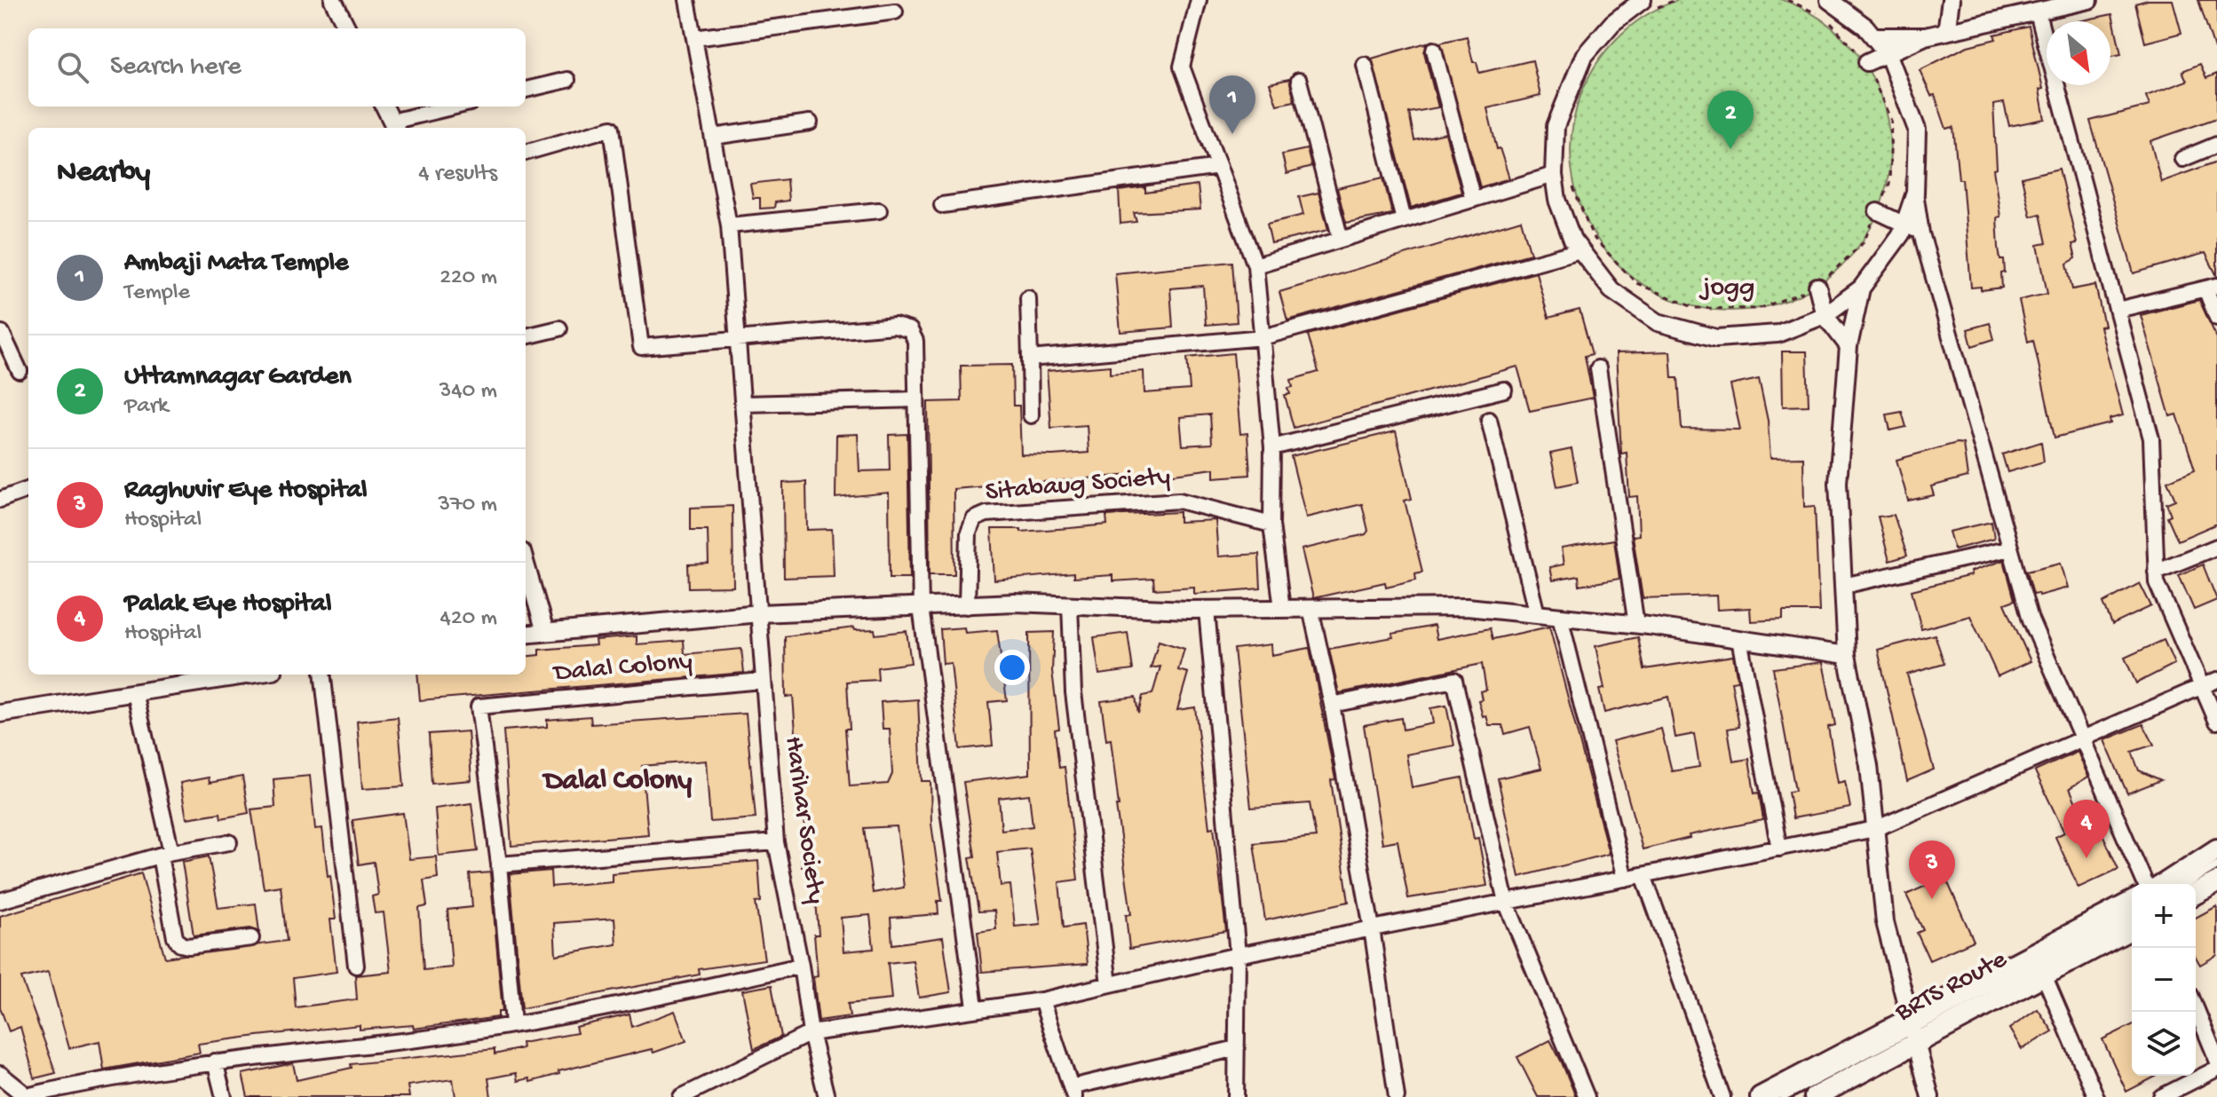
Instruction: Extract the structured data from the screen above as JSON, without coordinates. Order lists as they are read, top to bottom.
{
  "streets": {
    "street": ["Sitabaug Society", "Dalal Colony", "Harihar Society"],
    "lane": ["BRTS Route"],
    "path": ["jogg"]
  },
  "crossings": [
    ["Dalal Colony", "Harihar Society"]
  ],
  "districts": ["Dalal Colony"],
  "north": "bottom right",
  "page": {
    "search": "Search here",
    "pins": [
      "1",
      "2",
      "4",
      "3"
    ],
    "heading": ["Nearby", "4 results"],
    "list": [
      {
        "mark": "1",
        "name": "Ambaji Mata Temple",
        "note": "Temple",
        "value": "220 m"
      },
      {
        "mark": "2",
        "name": "Uttamnagar Garden",
        "note": "Park",
        "value": "340 m"
      },
      {
        "mark": "3",
        "name": "Raghuvir Eye Hospital",
        "note": "Hospital",
        "value": "370 m"
      },
      {
        "mark": "4",
        "name": "Palak Eye Hospital",
        "note": "Hospital",
        "value": "420 m"
      }
    ],
    "map_buttons": ["+", "−"]
  }
}
